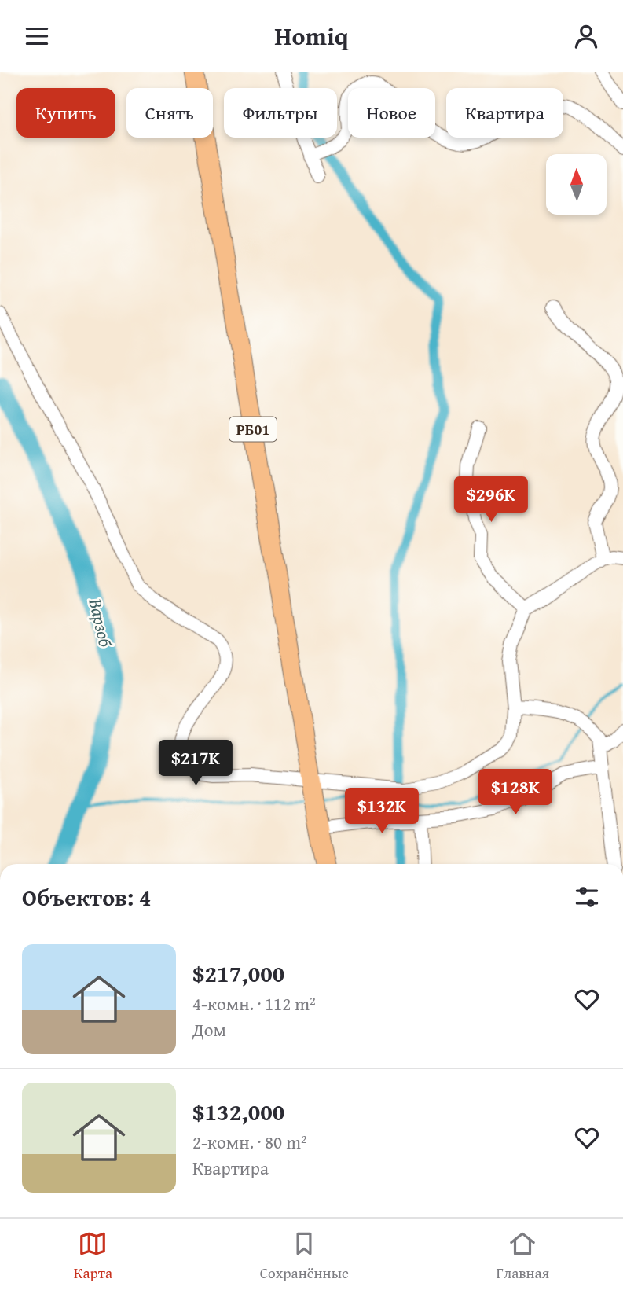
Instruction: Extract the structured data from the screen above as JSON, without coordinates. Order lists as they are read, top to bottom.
{
  "streets": {
    "highway": ["РБ01"]
  },
  "water": ["Варзоб"],
  "north": "top",
  "page": {
    "header": "Homiq",
    "chip": [
      "Купить",
      "Снять",
      "Фильтры",
      "Новое",
      "Квартира"
    ],
    "price": [
      "$296K",
      "$217K",
      "$128K",
      "$132K"
    ],
    "heading": "Объектов: 4",
    "list": [
      {
        "name": "$217,000",
        "note": "4-комн. · 112 m² · Дом"
      },
      {
        "name": "$132,000",
        "note": "2-комн. · 80 m² · Квартира"
      }
    ],
    "tabs": ["Карта", "Сохранённые", "Главная"]
  }
}
